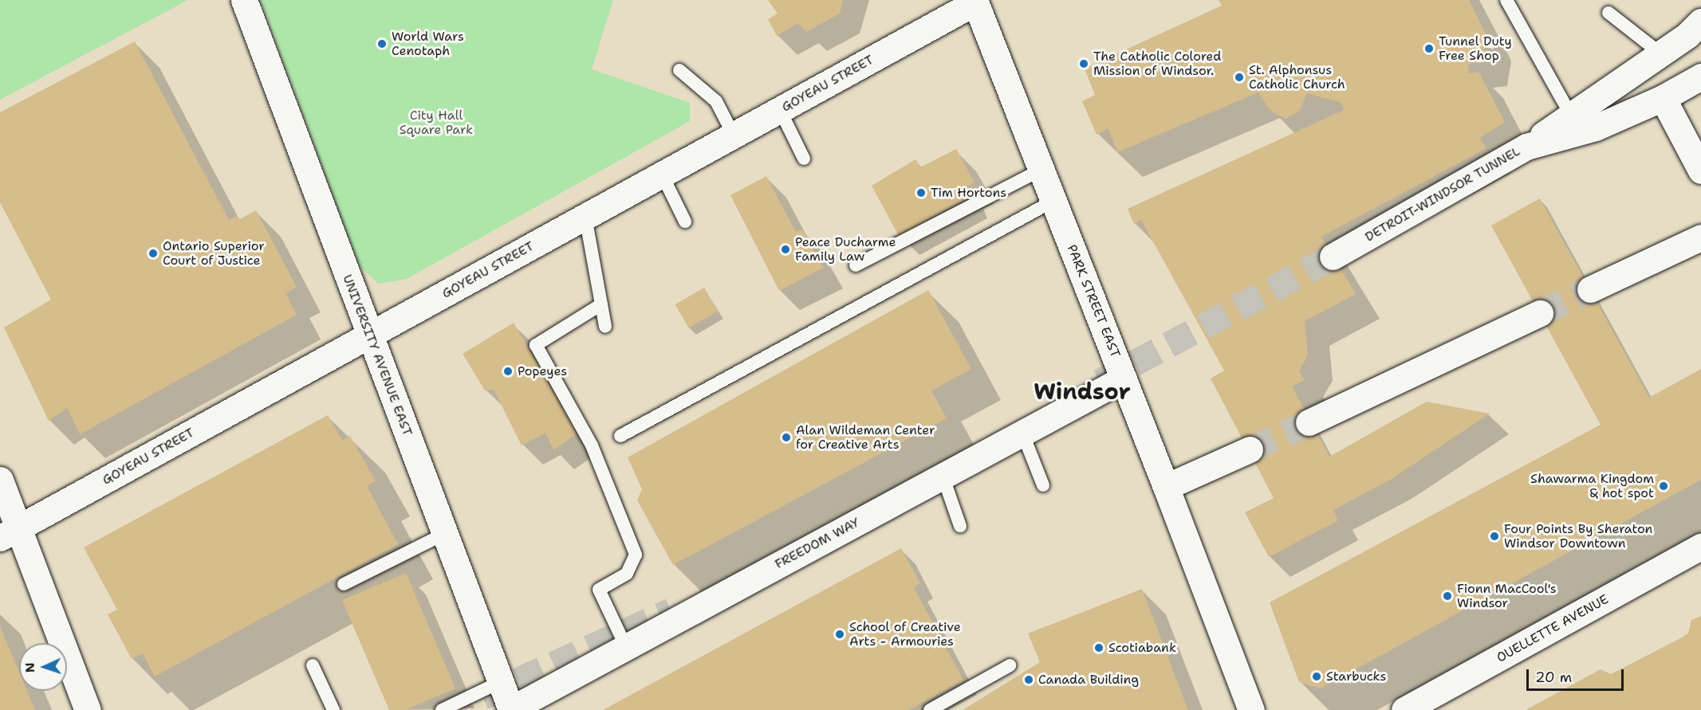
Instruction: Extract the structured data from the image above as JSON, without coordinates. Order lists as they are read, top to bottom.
{
  "streets": {
    "street": [
      "GOYEAU STREET",
      "DETROIT-WINDSOR TUNNEL",
      "PARK STREET EAST",
      "UNIVERSITY AVENUE EAST",
      "FREEDOM WAY",
      "OUELLETTE AVENUE"
    ]
  },
  "crossings": [
    ["GOYEAU STREET", "PARK STREET EAST"],
    ["GOYEAU STREET", "UNIVERSITY AVENUE EAST"],
    ["PARK STREET EAST", "FREEDOM WAY"],
    ["UNIVERSITY AVENUE EAST", "FREEDOM WAY"]
  ],
  "districts": ["Windsor"],
  "parks": ["City Hall Square Park"],
  "places": [
    "World Wars Cenotaph",
    "Tunnel Duty Free Shop",
    "The Catholic Colored Mission of Windsor.",
    "St. Alphonsus Catholic Church",
    "Tim Hortons",
    "Peace Ducharme Family Law",
    "Ontario Superior Court of Justice",
    "Popeyes",
    "Alan Wildeman Center for Creative Arts",
    "Shawarma Kingdom & hot spot",
    "Four Points By Sheraton Windsor Downtown",
    "Fionn MacCool's Windsor",
    "School of Creative Arts - Armouries",
    "Scotiabank",
    "Starbucks",
    "Canada Building"
  ],
  "scale_bar": "20 m",
  "north": "left"
}
